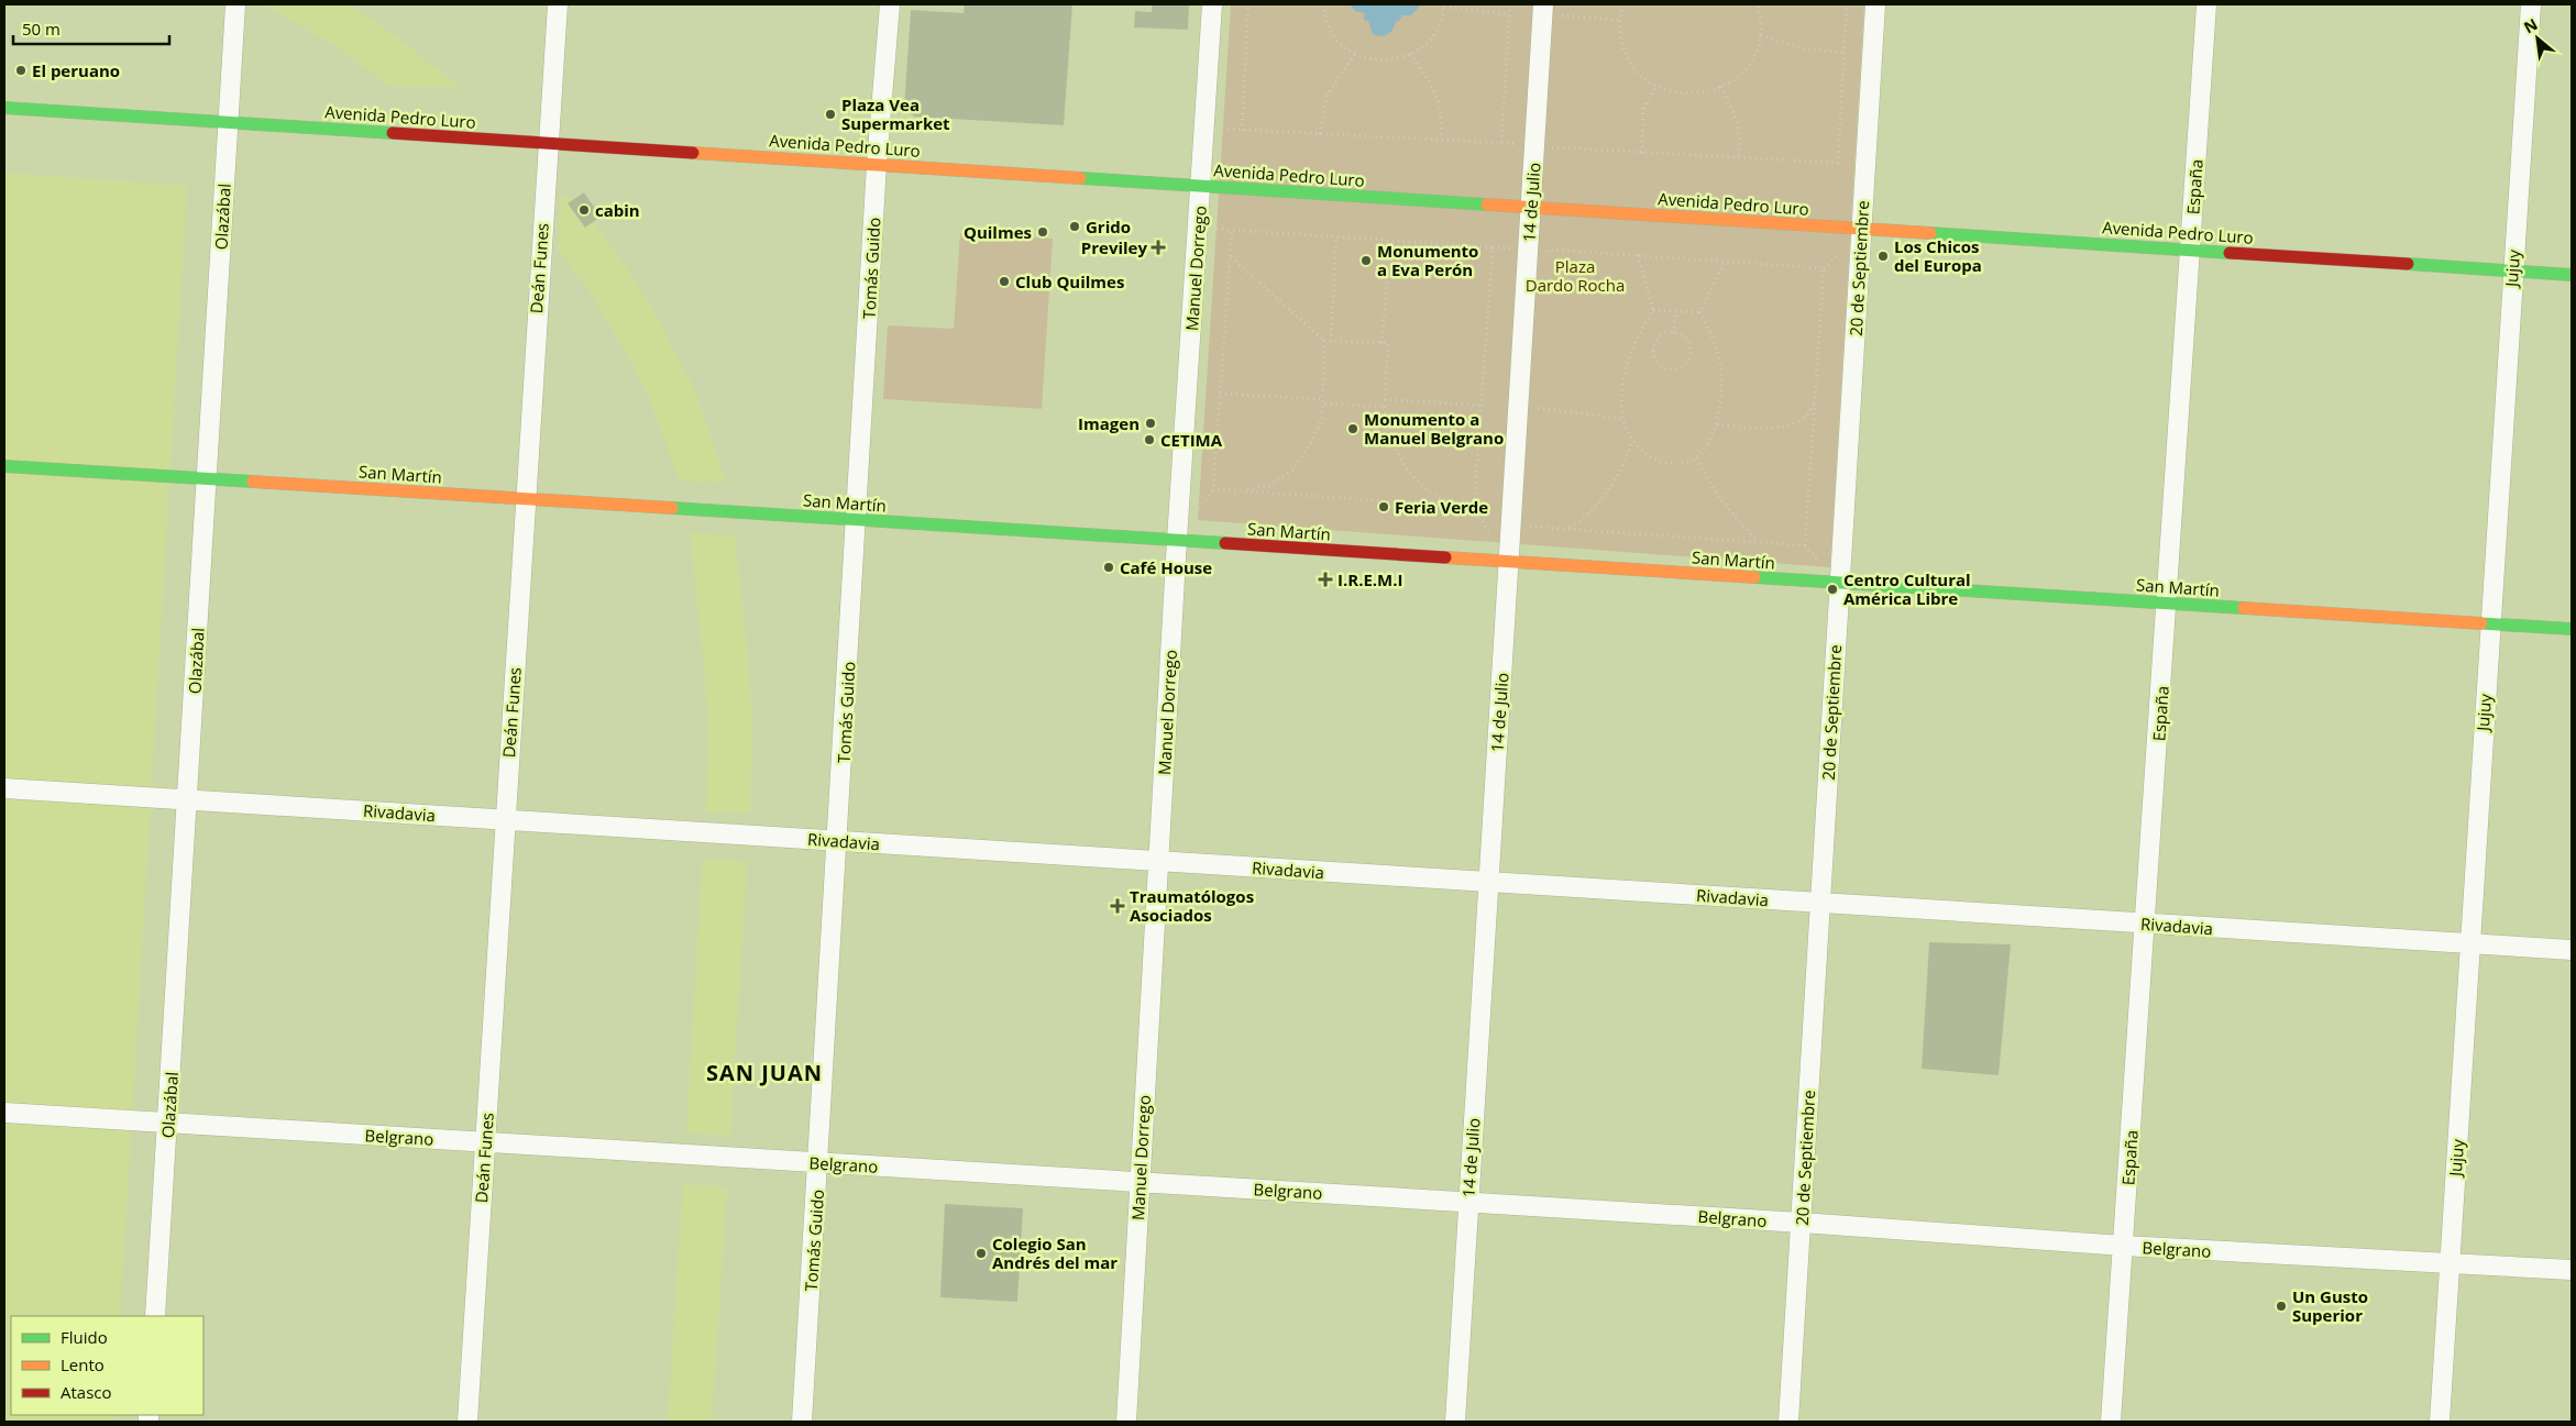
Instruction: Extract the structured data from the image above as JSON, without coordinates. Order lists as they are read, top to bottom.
{
  "streets": {
    "main road": ["Avenida Pedro Luro", "San Martín"],
    "street": [
      "España",
      "14 de Julio",
      "Olazábal",
      "Deán Funes",
      "Tomás Guido",
      "Manuel Dorrego",
      "20 de Septiembre",
      "Jujuy",
      "Rivadavia",
      "Belgrano"
    ]
  },
  "crossings": [
    ["Avenida Pedro Luro", "España"],
    ["Avenida Pedro Luro", "14 de Julio"],
    ["Avenida Pedro Luro", "Olazábal"],
    ["Avenida Pedro Luro", "Deán Funes"],
    ["Avenida Pedro Luro", "Tomás Guido"],
    ["Avenida Pedro Luro", "Manuel Dorrego"],
    ["Avenida Pedro Luro", "20 de Septiembre"],
    ["Avenida Pedro Luro", "Jujuy"],
    ["España", "San Martín"],
    ["España", "Rivadavia"],
    ["España", "Belgrano"],
    ["14 de Julio", "San Martín"],
    ["14 de Julio", "Rivadavia"],
    ["14 de Julio", "Belgrano"],
    ["Olazábal", "San Martín"],
    ["Olazábal", "Rivadavia"],
    ["Olazábal", "Belgrano"],
    ["Deán Funes", "San Martín"],
    ["Deán Funes", "Rivadavia"],
    ["Deán Funes", "Belgrano"],
    ["Tomás Guido", "San Martín"],
    ["Tomás Guido", "Rivadavia"],
    ["Tomás Guido", "Belgrano"],
    ["Manuel Dorrego", "San Martín"],
    ["Manuel Dorrego", "Rivadavia"],
    ["Manuel Dorrego", "Belgrano"],
    ["20 de Septiembre", "San Martín"],
    ["20 de Septiembre", "Rivadavia"],
    ["20 de Septiembre", "Belgrano"],
    ["Jujuy", "San Martín"],
    ["Jujuy", "Rivadavia"],
    ["Jujuy", "Belgrano"]
  ],
  "districts": ["SAN JUAN"],
  "parks": ["Plaza Dardo Rocha"],
  "places": {
    "other": [
      "El peruano",
      "Plaza Vea Supermarket",
      "cabin",
      "Grido",
      "Quilmes",
      "Los Chicos del Europa",
      "Monumento a Eva Perón",
      "Club Quilmes",
      "Imagen",
      "Monumento a Manuel Belgrano",
      "CETIMA",
      "Feria Verde",
      "Café House",
      "Centro Cultural América Libre",
      "Colegio San Andrés del mar",
      "Un Gusto Superior"
    ],
    "health": ["Previley", "I.R.E.M.I", "Traumatólogos Asociados"]
  },
  "legend": ["Fluido", "Lento", "Atasco"],
  "scale_bar": "50 m",
  "north": "top left"
}
